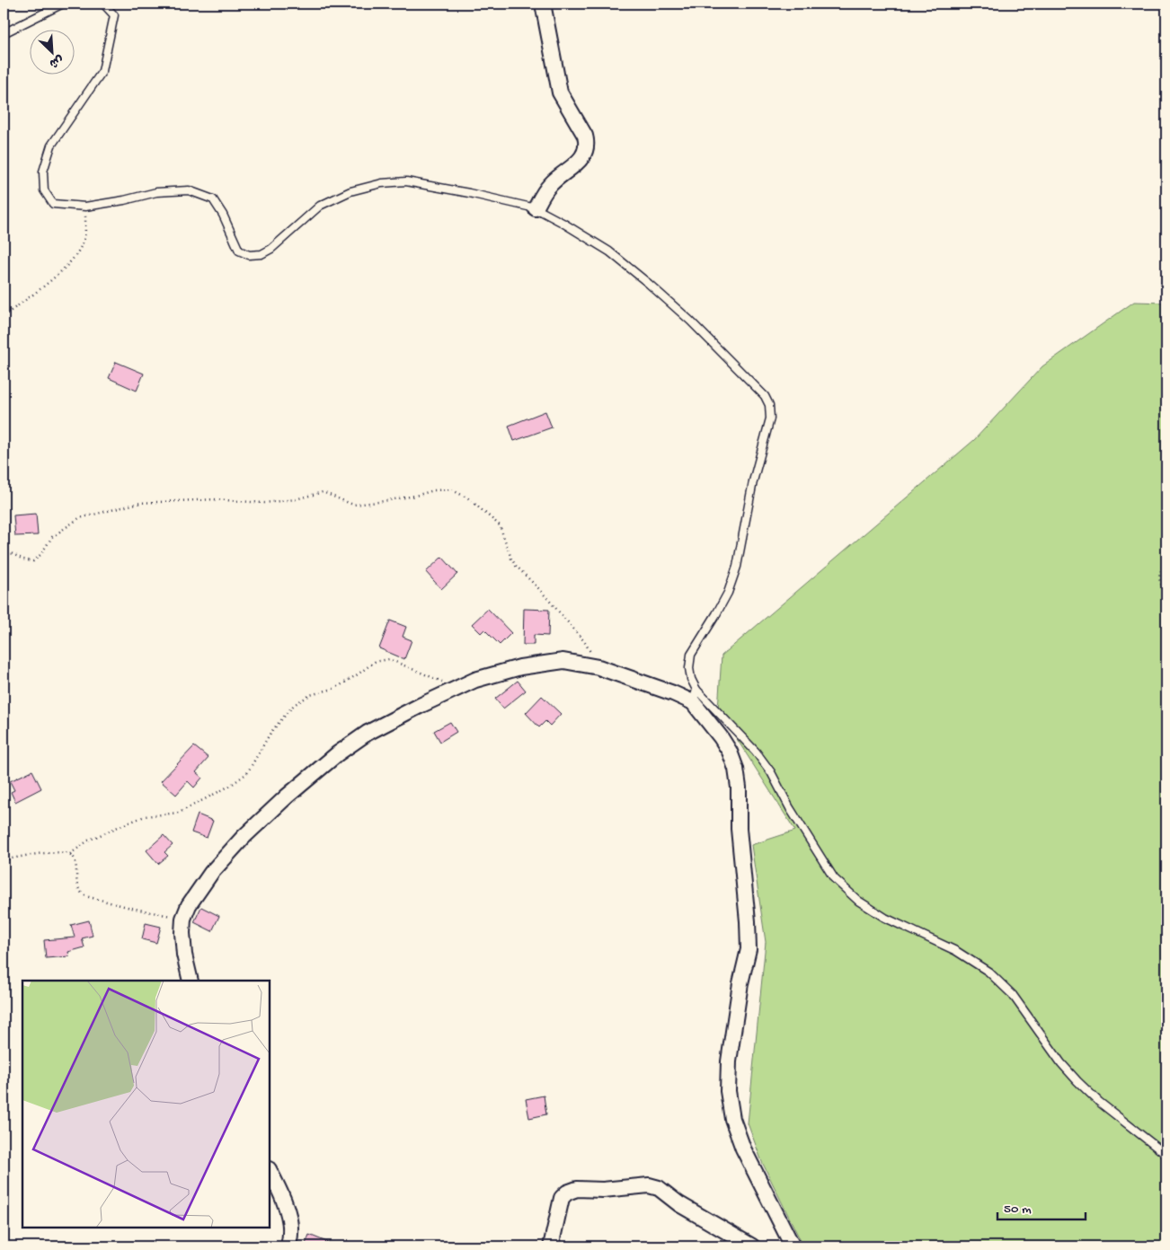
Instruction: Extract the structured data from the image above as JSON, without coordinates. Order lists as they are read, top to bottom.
{
  "scale_bar": "50 m",
  "north": "bottom right"
}
